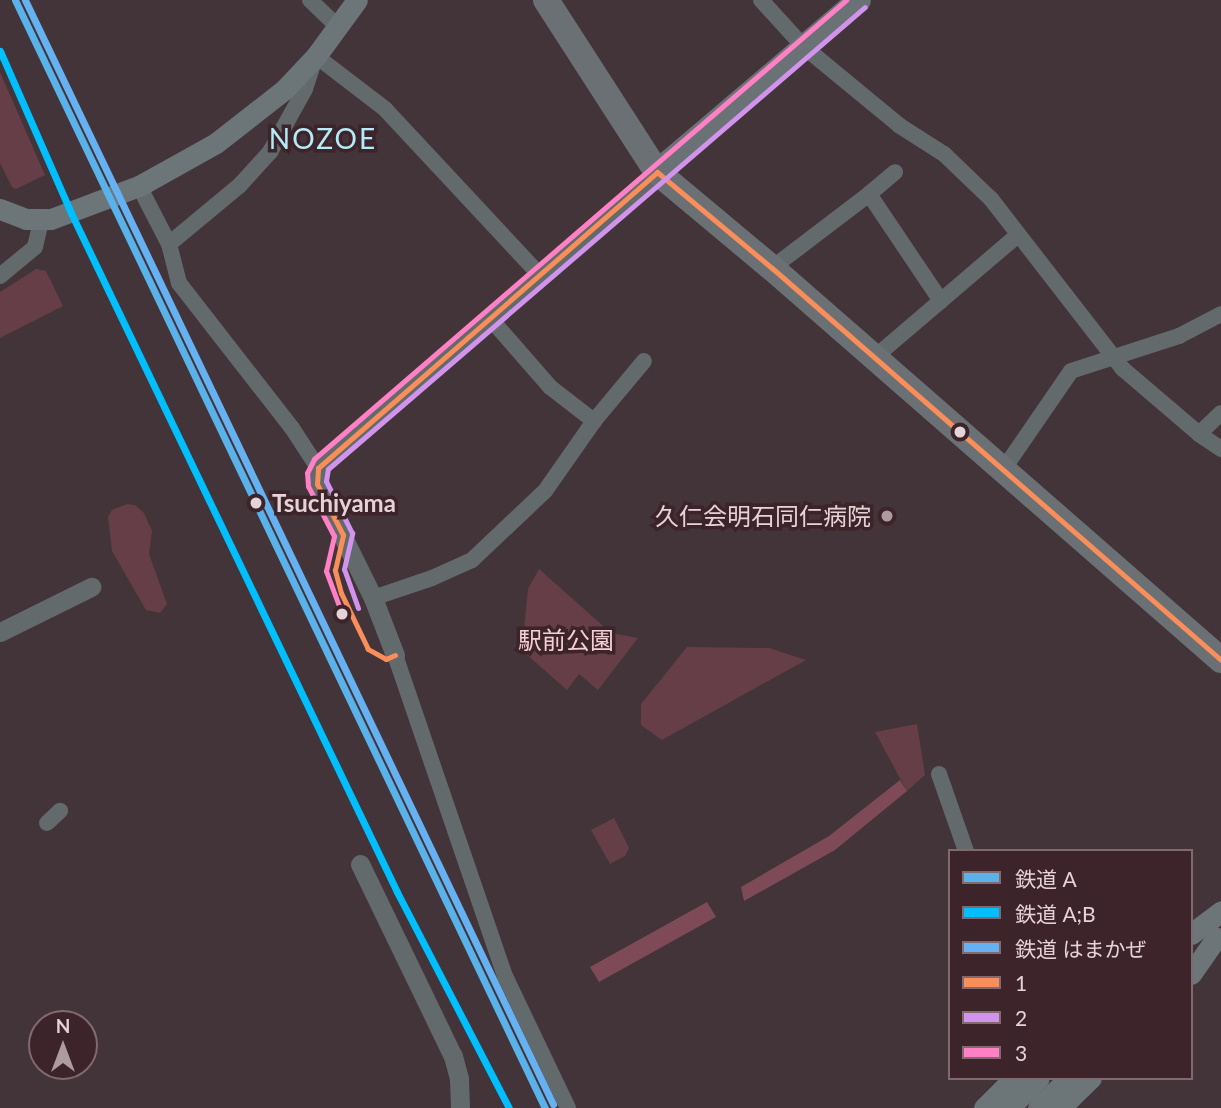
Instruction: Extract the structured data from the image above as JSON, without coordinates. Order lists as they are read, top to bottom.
{
  "districts": ["NOZOE"],
  "parks": ["駅前公園"],
  "places": ["Tsuchiyama", "久仁会明石同仁病院"],
  "lines": [
    "rail line A",
    "rail line はまかぜ",
    "transit line 3",
    "transit line 2",
    "rail line A;B",
    "transit line 1"
  ],
  "legend": [
    "鉄道 A",
    "鉄道 A;B",
    "鉄道 はまかぜ",
    "1",
    "2",
    "3"
  ],
  "north": "top"
}
